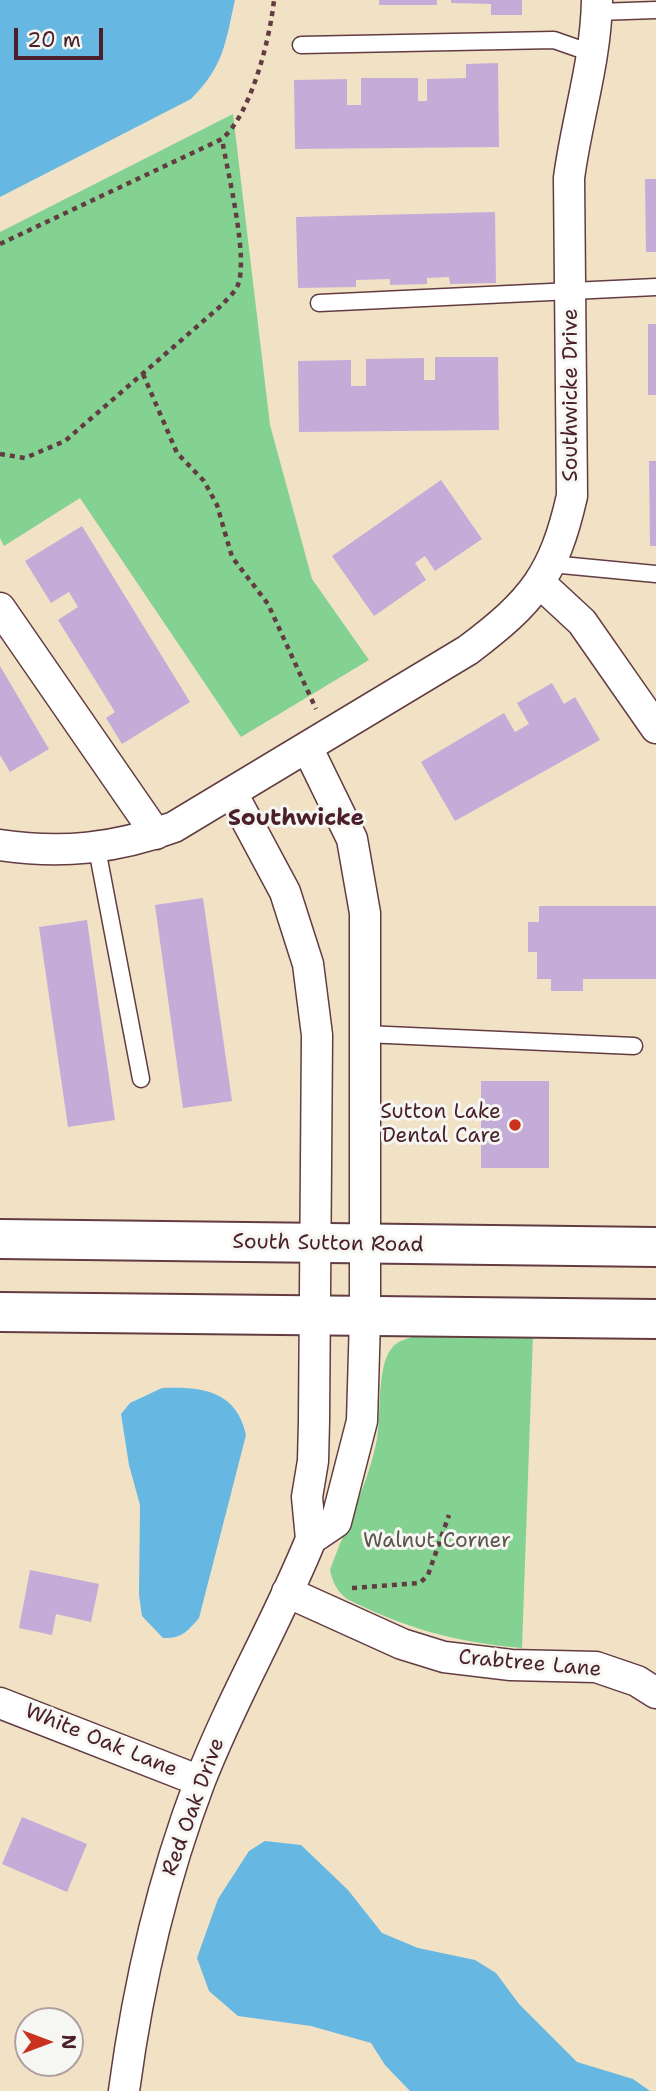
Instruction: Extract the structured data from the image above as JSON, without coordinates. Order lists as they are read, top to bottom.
{
  "streets": {
    "main road": ["South Sutton Road"],
    "street": [
      "Southwicke Drive",
      "Crabtree Lane",
      "White Oak Lane",
      "Red Oak Drive"
    ]
  },
  "crossings": [
    ["Crabtree Lane", "Red Oak Drive"],
    ["White Oak Lane", "Red Oak Drive"]
  ],
  "districts": ["Southwicke"],
  "parks": ["Walnut Corner"],
  "places": ["Sutton Lake Dental Care"],
  "scale_bar": "20 m",
  "north": "right"
}
